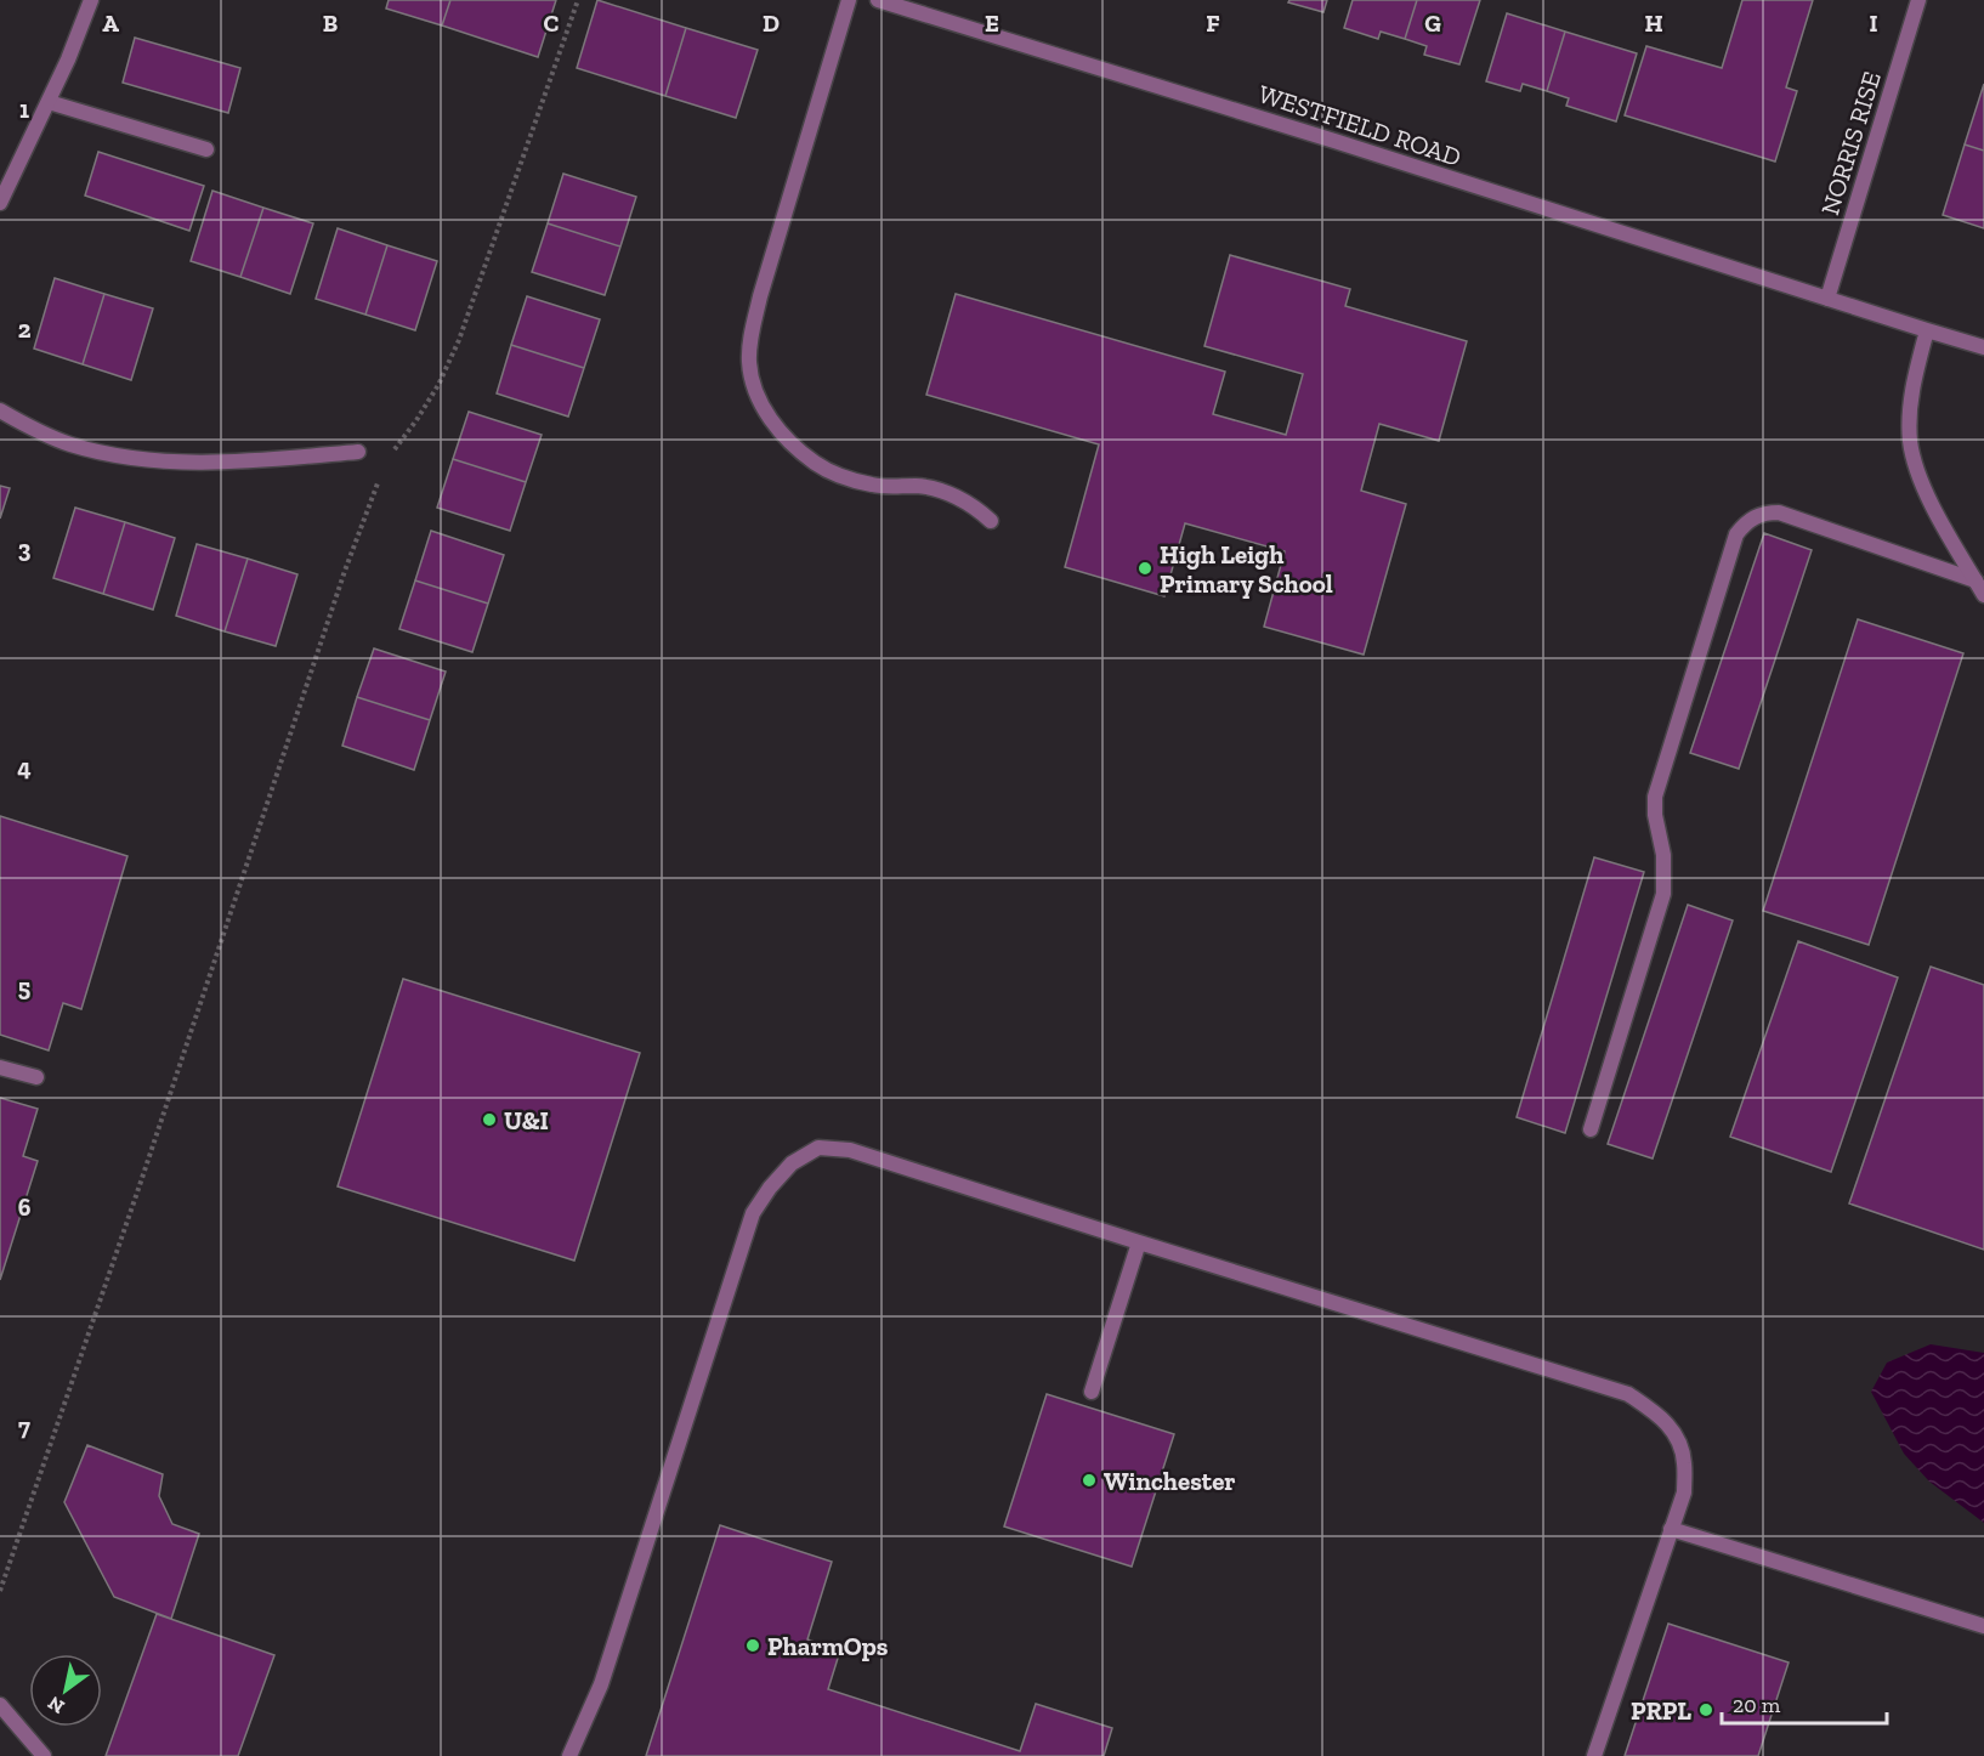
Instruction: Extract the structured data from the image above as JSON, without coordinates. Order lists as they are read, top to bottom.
{
  "streets": {
    "street": ["WESTFIELD ROAD", "NORRIS RISE"]
  },
  "crossings": [
    ["WESTFIELD ROAD", "NORRIS RISE"]
  ],
  "places": [
    "High Leigh Primary School",
    "U&I",
    "Winchester",
    "PharmOps",
    "PRPL"
  ],
  "scale_bar": "20 m",
  "north": "bottom left",
  "grid": {
    "columns": [
      "A",
      "B",
      "C",
      "D",
      "E",
      "F",
      "G",
      "H",
      "I"
    ],
    "rows": [
      "1",
      "2",
      "3",
      "4",
      "5",
      "6",
      "7"
    ]
  }
}
